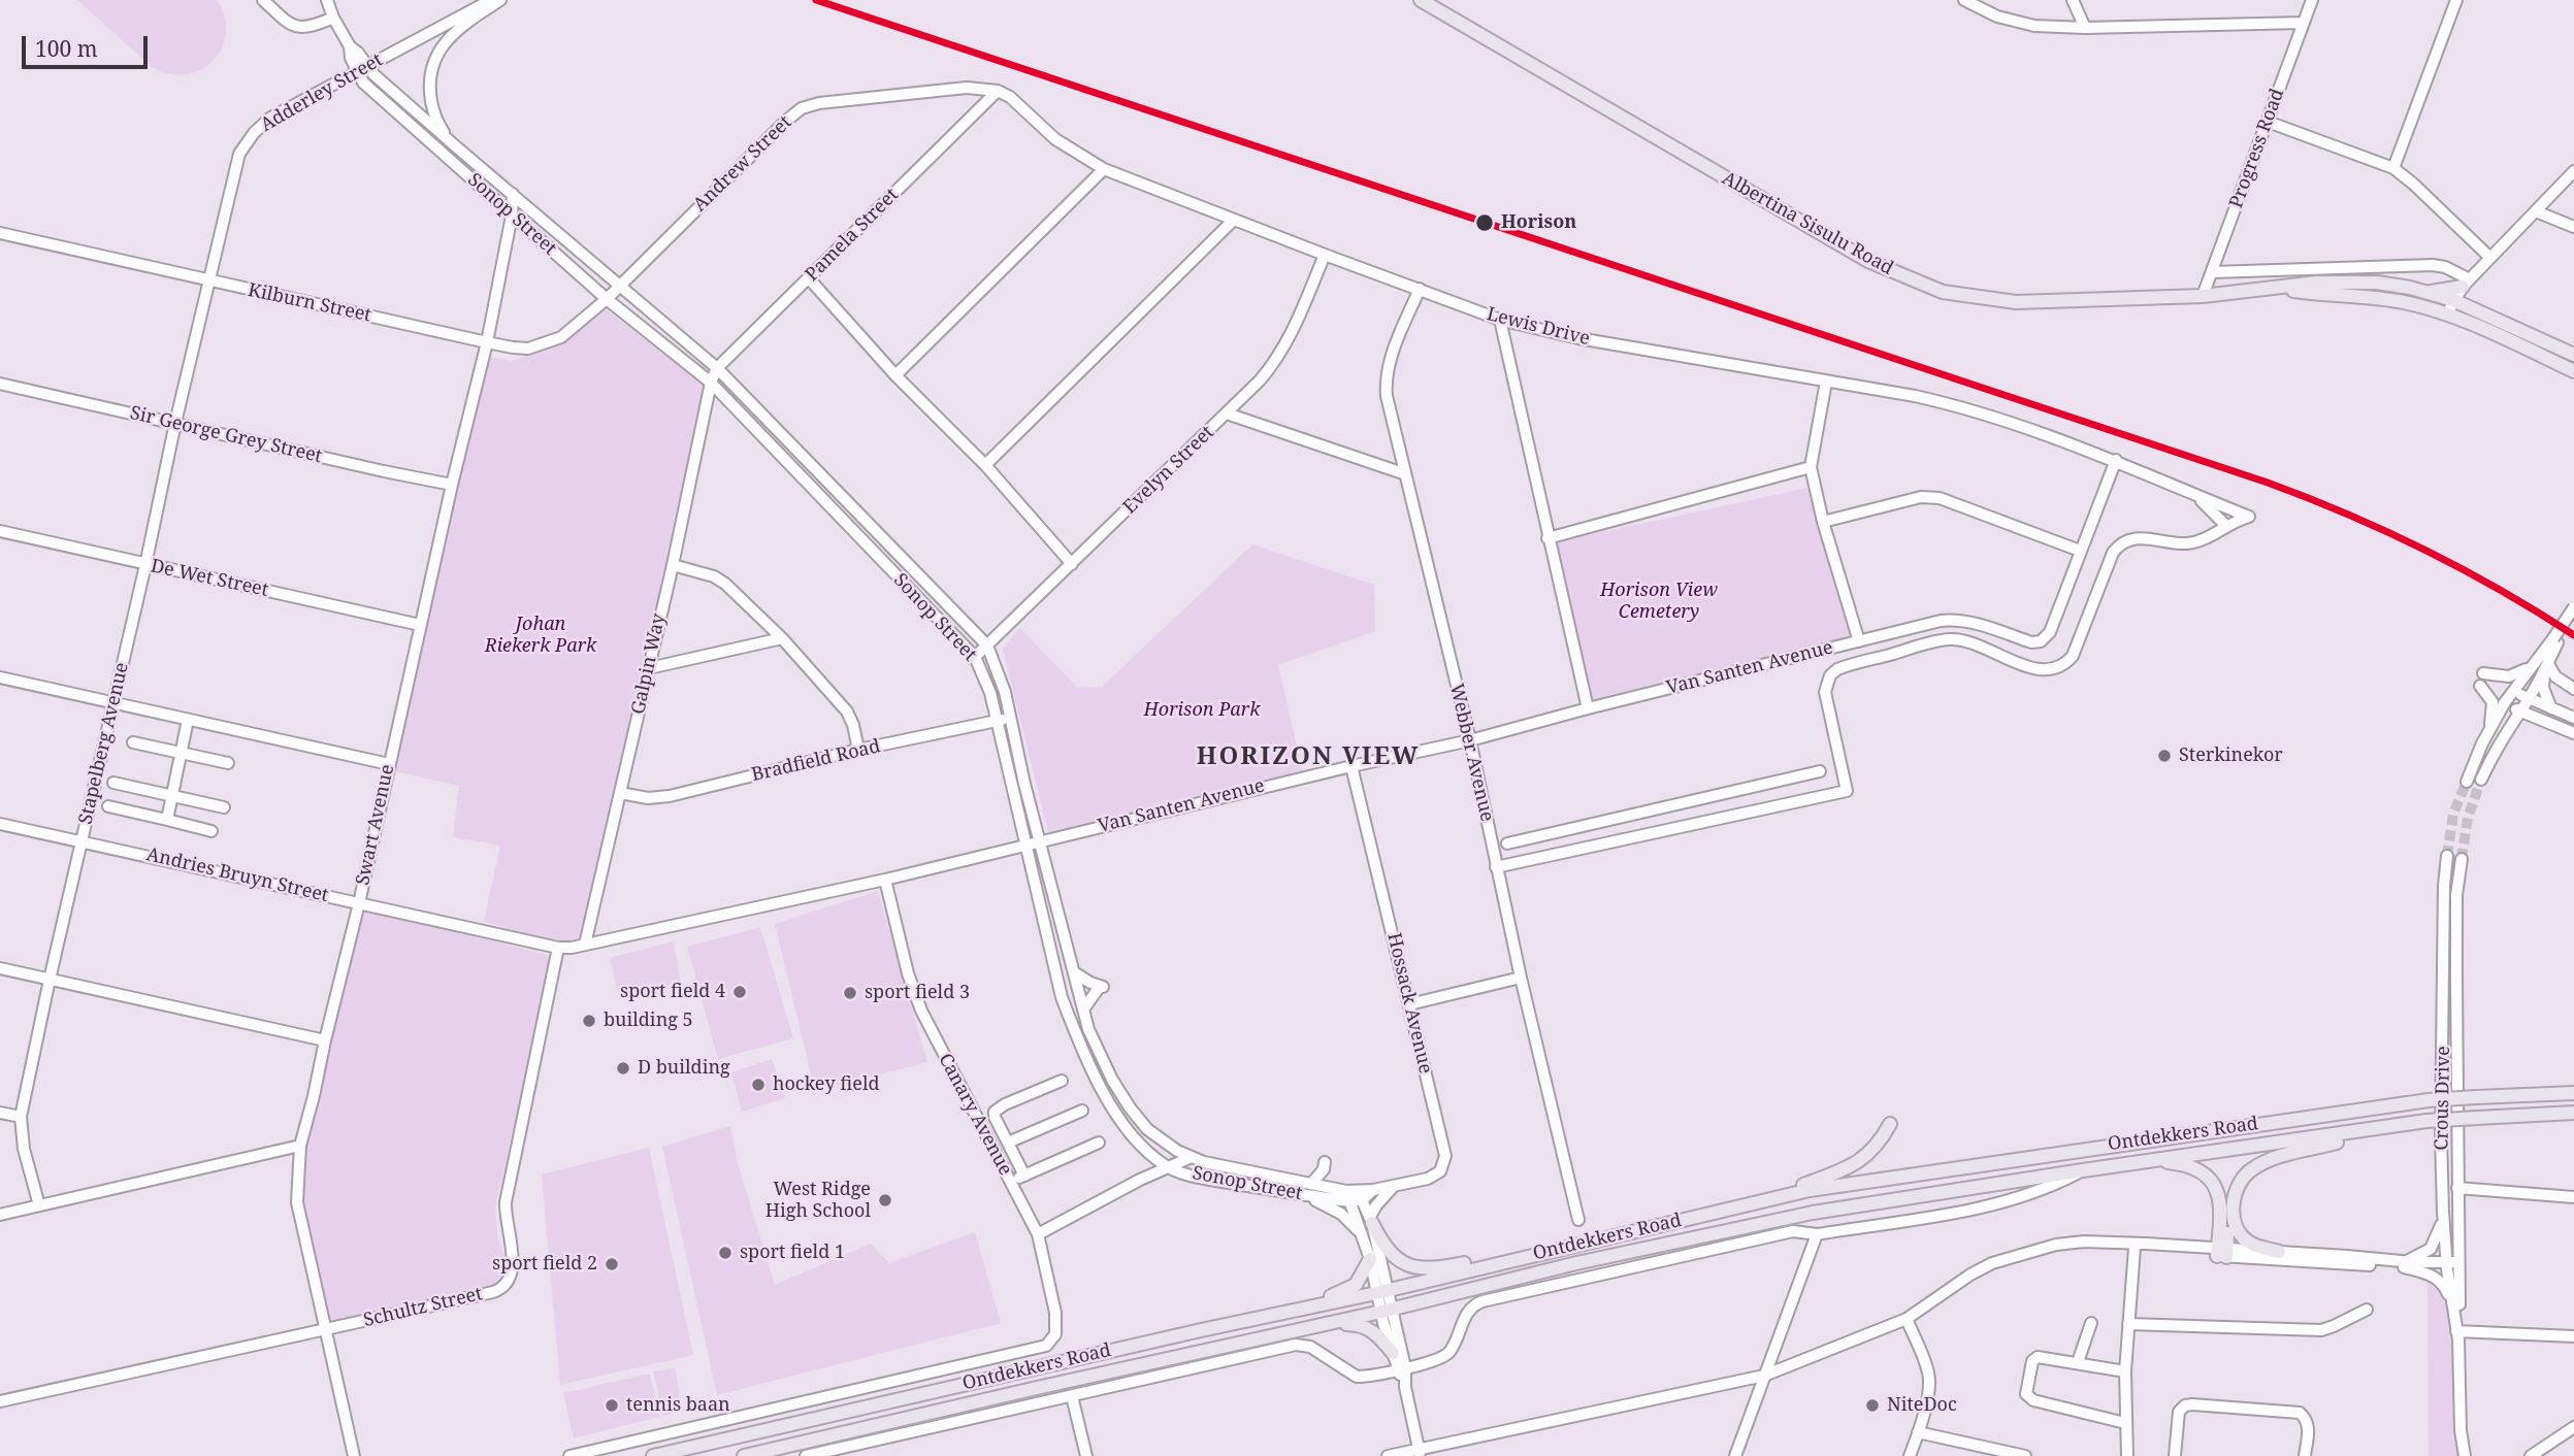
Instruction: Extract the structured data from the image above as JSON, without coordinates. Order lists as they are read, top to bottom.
{
  "streets": {
    "main road": ["Albertina Sisulu Road", "Ontdekkers Road"],
    "street": [
      "Adderley Street",
      "Progress Road",
      "Andrew Street",
      "Sonop Street",
      "Pamela Street",
      "Kilburn Street",
      "Lewis Drive",
      "Sir George Grey Street",
      "Evelyn Street",
      "De Wet Street",
      "Galpin Way",
      "Van Santen Avenue",
      "Stapelberg Avenue",
      "Webber Avenue",
      "Bradfield Road",
      "Swart Avenue",
      "Andries Bruyn Street",
      "Hossack Avenue",
      "Crous Drive",
      "Canary Avenue",
      "Schultz Street"
    ]
  },
  "crossings": [
    ["Adderley Street", "Sonop Street"],
    ["Adderley Street", "Kilburn Street"],
    ["Adderley Street", "Stapelberg Avenue"],
    ["Progress Road", "Albertina Sisulu Road"],
    ["Andrew Street", "Sonop Street"],
    ["Andrew Street", "Pamela Street"],
    ["Andrew Street", "Kilburn Street"],
    ["Andrew Street", "Lewis Drive"],
    ["Sonop Street", "Pamela Street"],
    ["Sonop Street", "Kilburn Street"],
    ["Sonop Street", "Evelyn Street"],
    ["Sonop Street", "Galpin Way"],
    ["Sonop Street", "Van Santen Avenue"],
    ["Sonop Street", "Bradfield Road"],
    ["Sonop Street", "Swart Avenue"],
    ["Sonop Street", "Hossack Avenue"],
    ["Pamela Street", "Lewis Drive"],
    ["Pamela Street", "Galpin Way"],
    ["Kilburn Street", "Stapelberg Avenue"],
    ["Kilburn Street", "Swart Avenue"],
    ["Lewis Drive", "Evelyn Street"],
    ["Lewis Drive", "Webber Avenue"],
    ["Sir George Grey Street", "Stapelberg Avenue"],
    ["Sir George Grey Street", "Swart Avenue"],
    ["De Wet Street", "Stapelberg Avenue"],
    ["De Wet Street", "Swart Avenue"],
    ["Galpin Way", "Van Santen Avenue"],
    ["Galpin Way", "Bradfield Road"],
    ["Van Santen Avenue", "Webber Avenue"],
    ["Van Santen Avenue", "Andries Bruyn Street"],
    ["Van Santen Avenue", "Hossack Avenue"],
    ["Van Santen Avenue", "Canary Avenue"],
    ["Van Santen Avenue", "Schultz Street"],
    ["Stapelberg Avenue", "Andries Bruyn Street"],
    ["Swart Avenue", "Andries Bruyn Street"],
    ["Swart Avenue", "Schultz Street"],
    ["Andries Bruyn Street", "Schultz Street"],
    ["Canary Avenue", "Ontdekkers Road"]
  ],
  "districts": ["HORIZON VIEW"],
  "parks": ["Horison View Cemetery", "Johan Riekerk Park", "Horison Park"],
  "places": [
    "Horison",
    "Sterkinekor",
    "sport field 4",
    "sport field 3",
    "building 5",
    "D building",
    "hockey field",
    "West Ridge High School",
    "sport field 1",
    "sport field 2",
    "tennis baan",
    "NiteDoc"
  ],
  "scale_bar": "100 m"
}
